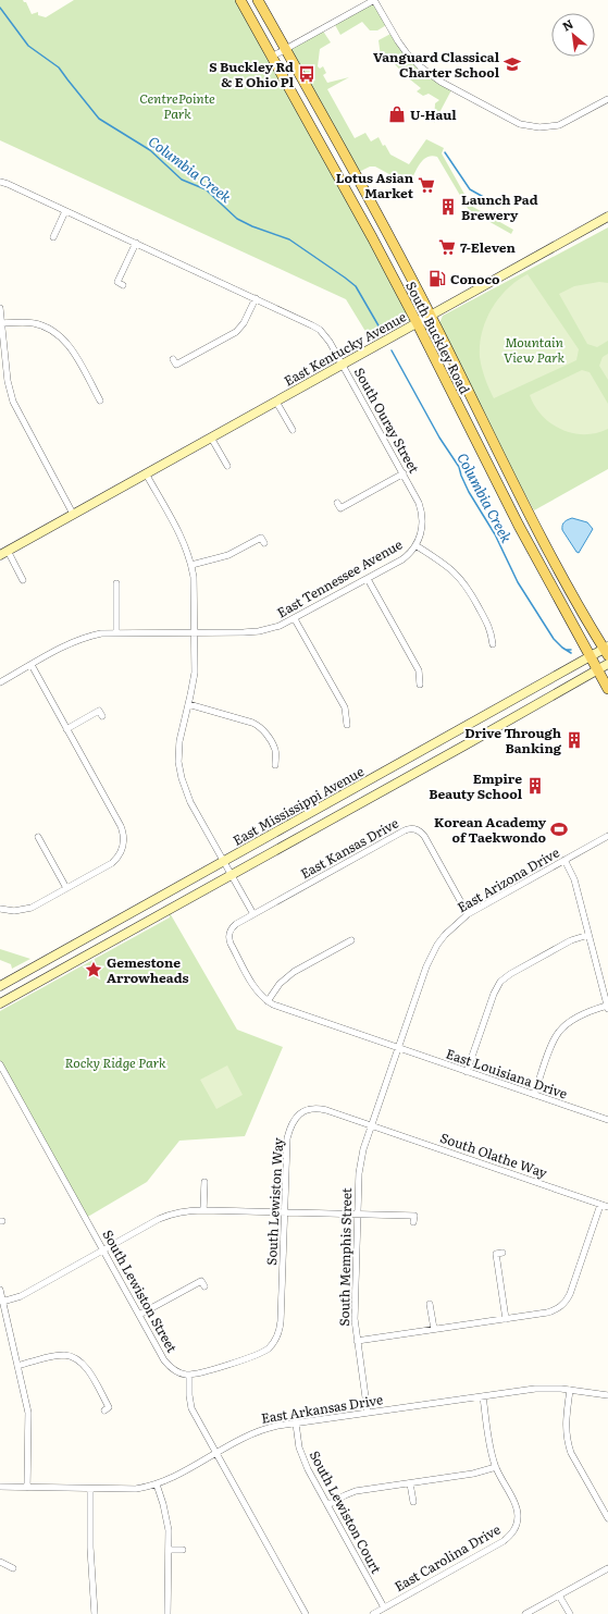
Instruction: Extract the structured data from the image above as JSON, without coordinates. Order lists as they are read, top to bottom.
{
  "streets": {
    "main road": ["South Buckley Road", "East Kentucky Avenue", "East Mississippi Avenue"],
    "street": [
      "South Ouray Street",
      "East Tennessee Avenue",
      "East Kansas Drive",
      "East Arizona Drive",
      "East Louisiana Drive",
      "South Olathe Way",
      "South Lewiston Way",
      "South Memphis Street",
      "South Lewiston Street",
      "East Arkansas Drive",
      "South Lewiston Court",
      "East Carolina Drive"
    ]
  },
  "crossings": [
    ["South Buckley Road", "East Kentucky Avenue"],
    ["South Buckley Road", "East Mississippi Avenue"],
    ["East Kentucky Avenue", "South Ouray Street"],
    ["South Ouray Street", "East Tennessee Avenue"],
    ["East Kansas Drive", "East Arizona Drive"],
    ["East Arizona Drive", "East Louisiana Drive"],
    ["East Arizona Drive", "South Memphis Street"],
    ["South Olathe Way", "South Lewiston Way"],
    ["South Olathe Way", "South Memphis Street"],
    ["South Lewiston Way", "South Memphis Street"],
    ["South Lewiston Way", "South Lewiston Street"],
    ["South Memphis Street", "East Arkansas Drive"],
    ["East Arkansas Drive", "South Lewiston Court"],
    ["East Arkansas Drive", "East Carolina Drive"],
    ["South Lewiston Court", "East Carolina Drive"]
  ],
  "water": ["Columbia Creek"],
  "parks": ["CentrePointe Park", "Mountain View Park", "Rocky Ridge Park"],
  "places": {
    "school or university": ["Vanguard Classical Charter School"],
    "bus stop": ["S Buckley Rd & E Ohio Pl"],
    "shop": ["U-Haul"],
    "supermarket": ["Lotus Asian Market", "7-Eleven"],
    "building": ["Launch Pad Brewery", "Drive Through Banking", "Empire Beauty School"],
    "fuel station": ["Conoco"],
    "sports": ["Korean Academy of Taekwondo"],
    "place": ["Gemestone Arrowheads"]
  },
  "north": "top left"
}
